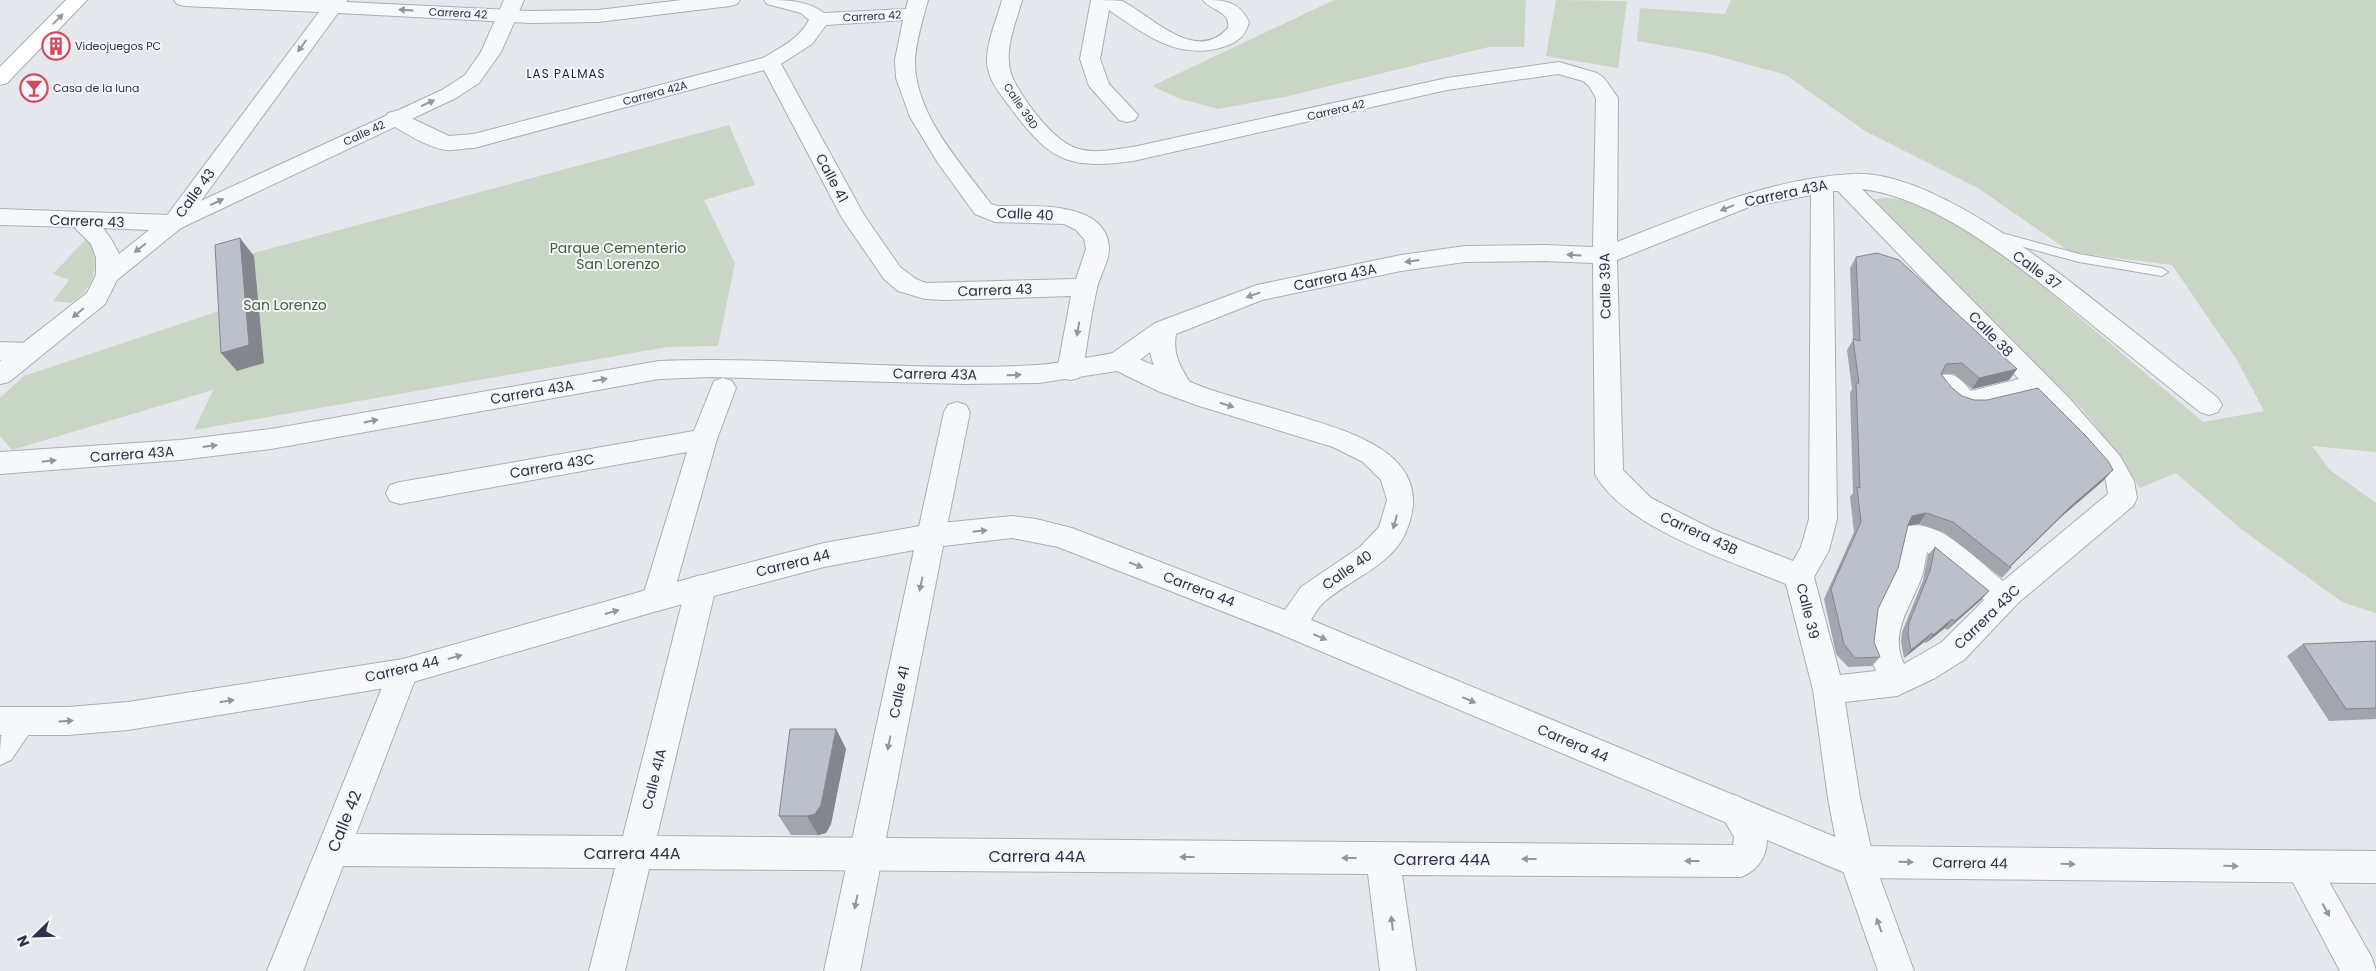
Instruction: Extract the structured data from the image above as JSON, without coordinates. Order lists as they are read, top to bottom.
{
  "streets": {
    "street": [
      "Carrera 42",
      "Carrera 42A",
      "Calle 39D",
      "Calle 42",
      "Calle 41",
      "Calle 43",
      "Carrera 43A",
      "Calle 40",
      "Carrera 43",
      "Calle 37",
      "Calle 39A",
      "Calle 38",
      "Carrera 43C",
      "Carrera 43B",
      "Carrera 44",
      "Calle 39",
      "Calle 41A",
      "Carrera 44A"
    ]
  },
  "crossings": [
    ["Carrera 42", "Carrera 42A"],
    ["Carrera 42", "Calle 39D"],
    ["Carrera 42", "Calle 42"],
    ["Carrera 42", "Calle 43"],
    ["Carrera 42", "Calle 40"],
    ["Carrera 42", "Calle 39A"],
    ["Carrera 42A", "Calle 42"],
    ["Carrera 42A", "Calle 41"],
    ["Calle 42", "Calle 43"],
    ["Calle 42", "Carrera 43"],
    ["Calle 42", "Carrera 44"],
    ["Calle 42", "Carrera 44A"],
    ["Calle 41", "Carrera 43"],
    ["Calle 41", "Carrera 44"],
    ["Calle 41", "Carrera 44A"],
    ["Calle 43", "Carrera 43"],
    ["Carrera 43A", "Calle 40"],
    ["Carrera 43A", "Calle 37"],
    ["Carrera 43A", "Calle 39A"],
    ["Carrera 43A", "Calle 38"],
    ["Carrera 43A", "Calle 39"],
    ["Calle 40", "Carrera 43"],
    ["Calle 40", "Carrera 44"],
    ["Calle 37", "Calle 38"],
    ["Calle 37", "Calle 39"],
    ["Calle 39A", "Carrera 43B"],
    ["Calle 38", "Carrera 43C"],
    ["Calle 38", "Calle 39"],
    ["Carrera 43C", "Calle 39"],
    ["Carrera 43B", "Calle 39"],
    ["Carrera 44", "Calle 39"],
    ["Carrera 44", "Calle 41A"],
    ["Carrera 44", "Carrera 44A"],
    ["Calle 41A", "Carrera 44A"]
  ],
  "one_way": [
    "Calle 42",
    "Calle 41",
    "Calle 43",
    "Carrera 44",
    "Carrera 44A"
  ],
  "districts": ["LAS PALMAS"],
  "parks": ["Parque Cementerio San Lorenzo", "San Lorenzo"],
  "places": {
    "building": ["Videojuegos PC"],
    "bar": ["Casa de la luna"]
  },
  "north": "bottom left"
}
